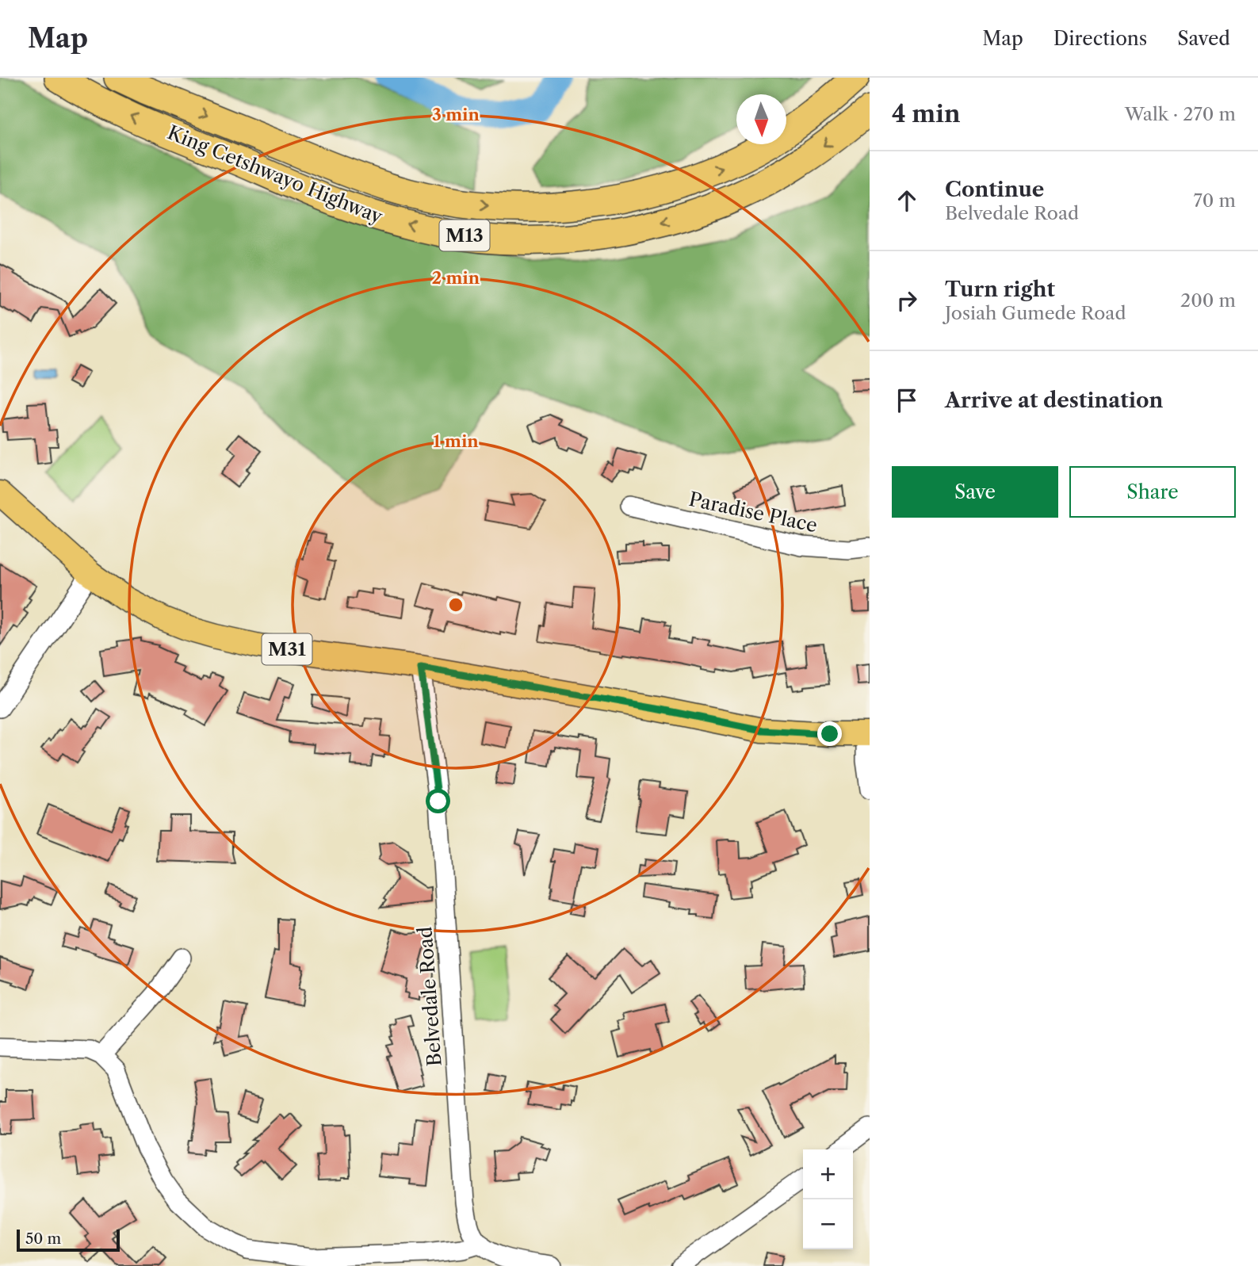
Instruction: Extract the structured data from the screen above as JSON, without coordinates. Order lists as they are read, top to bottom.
{
  "streets": {
    "highway": ["King Cetshwayo Highway", "M13"],
    "main road": ["M31"],
    "street": ["Paradise Place", "Belvedale Road"]
  },
  "crossings": [
    ["M31", "Belvedale Road"]
  ],
  "scale_bar": "50 m",
  "north": "bottom",
  "page": {
    "header": "Map",
    "nav": ["Map", "Directions", "Saved"],
    "heading": ["4 min", "Walk · 270 m"],
    "list": [
      ["Continue", "Belvedale Road", "70 m"],
      ["Turn right", "Josiah Gumede Road", "200 m"],
      "Arrive at destination"
    ],
    "buttons": ["Save", "Share"],
    "map_buttons": ["+", "−"],
    "scale": "50 m"
  },
  "rings": ["3 min", "2 min", "1 min"]
}
